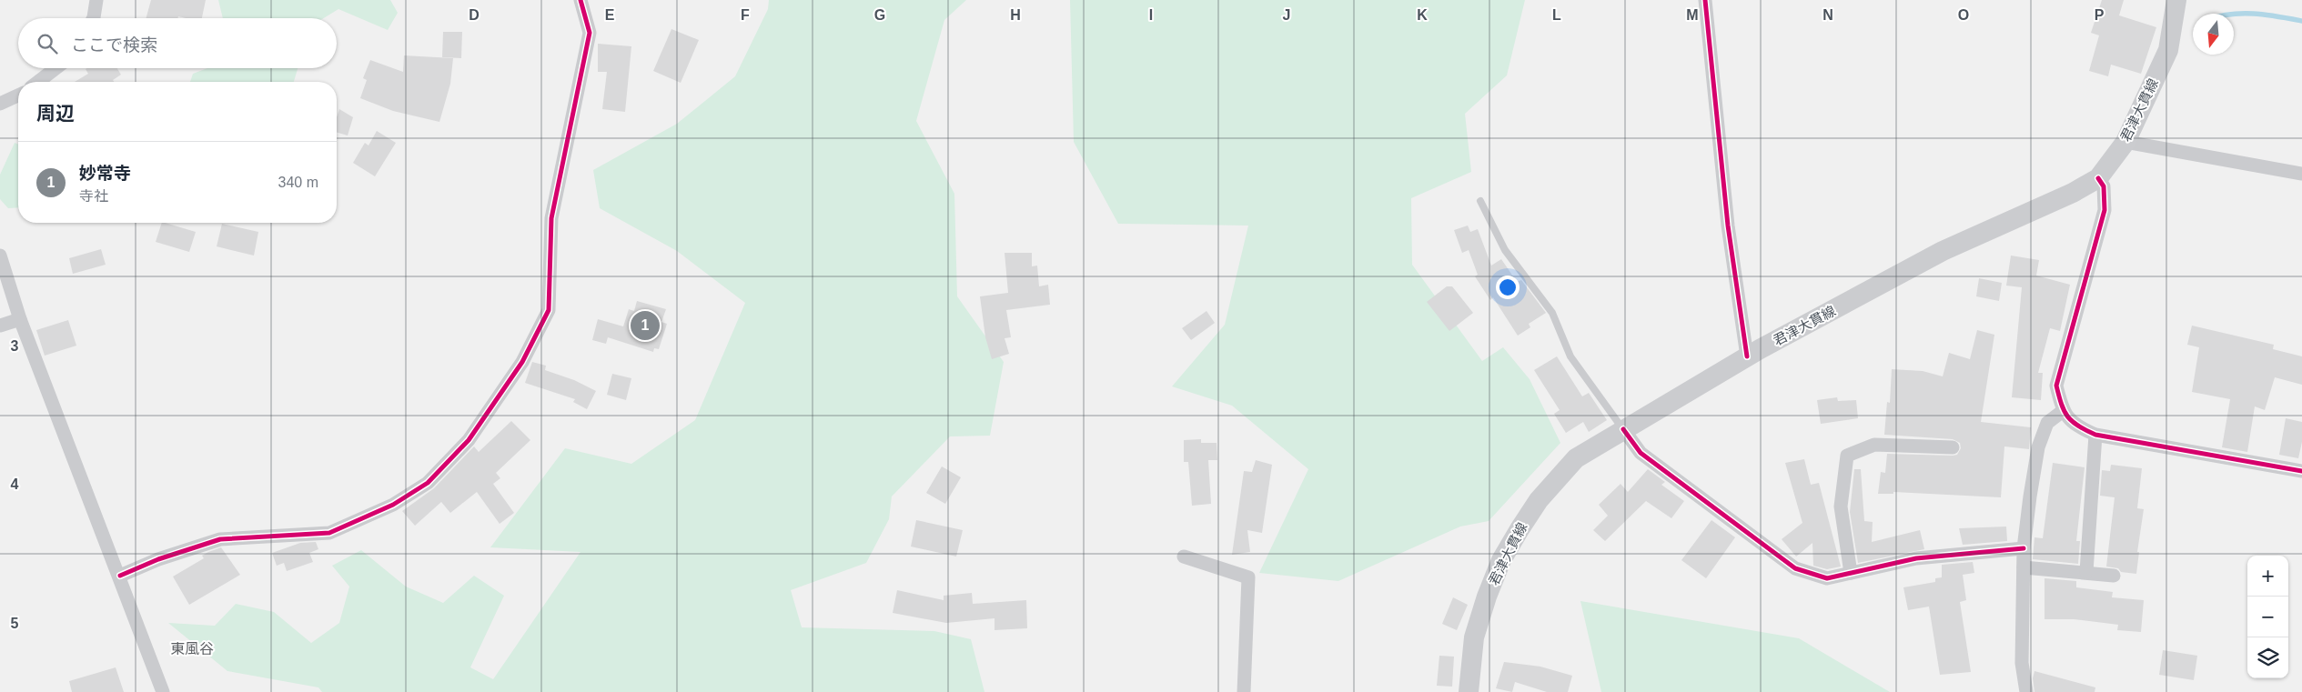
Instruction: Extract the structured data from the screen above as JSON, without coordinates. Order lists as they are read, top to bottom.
{
  "streets": {
    "main road": ["君津大貫線"]
  },
  "districts": ["東風谷"],
  "north": "bottom",
  "page": {
    "search": "ここで検索",
    "heading": "周辺",
    "list": [
      {
        "mark": "1",
        "name": "妙常寺",
        "note": "寺社",
        "value": "340 m"
      }
    ],
    "pins": "1",
    "map_buttons": ["+", "−"]
  },
  "grid": {
    "columns": [
      "D",
      "E",
      "F",
      "G",
      "H",
      "I",
      "J",
      "K",
      "L",
      "M",
      "N",
      "O",
      "P"
    ],
    "rows": ["3", "4", "5"]
  }
}
